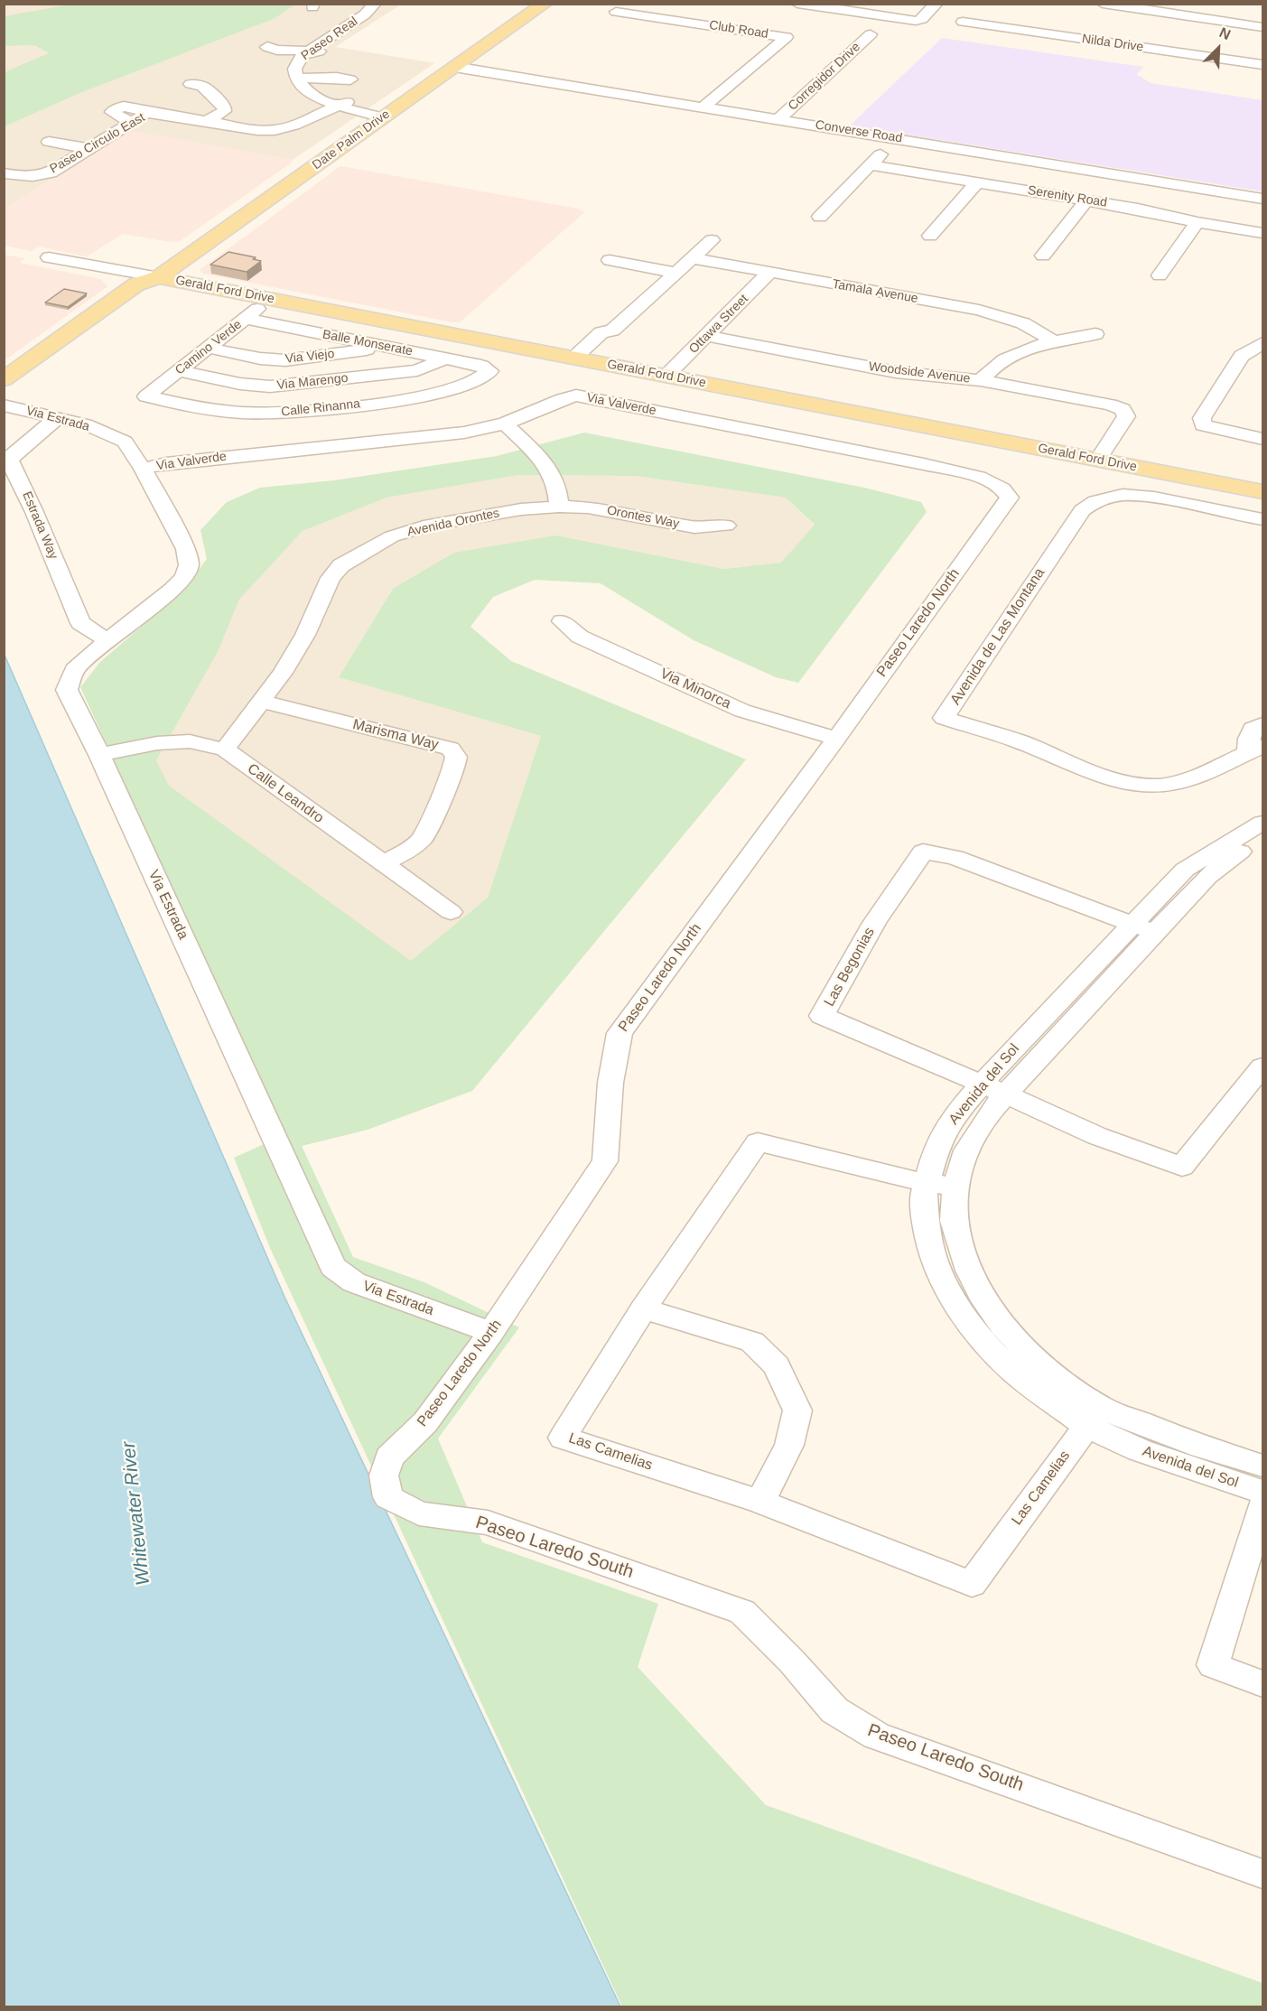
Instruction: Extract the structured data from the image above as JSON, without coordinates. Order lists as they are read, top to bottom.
{
  "streets": {
    "main road": ["Date Palm Drive", "Gerald Ford Drive"],
    "street": [
      "Club Road",
      "Paseo Real",
      "Nilda Drive",
      "Corregidor Drive",
      "Converse Road",
      "Paseo Circulo East",
      "Serenity Road",
      "Tamala Avenue",
      "Ottawa Street",
      "Balle Monserate",
      "Camino Verde",
      "Via Viejo",
      "Woodside Avenue",
      "Via Marengo",
      "Via Valverde",
      "Calle Rinanna",
      "Via Estrada",
      "Orontes Way",
      "Avenida Orontes",
      "Estrada Way",
      "Paseo Laredo North",
      "Avenida de Las Montana",
      "Via Minorca",
      "Marisma Way",
      "Calle Leandro",
      "Las Begonias",
      "Avenida del Sol",
      "Las Camelias",
      "Paseo Laredo South"
    ]
  },
  "crossings": [
    ["Club Road", "Converse Road"],
    ["Paseo Real", "Date Palm Drive"],
    ["Paseo Real", "Paseo Circulo East"],
    ["Corregidor Drive", "Converse Road"],
    ["Converse Road", "Date Palm Drive"],
    ["Date Palm Drive", "Gerald Ford Drive"],
    ["Gerald Ford Drive", "Ottawa Street"],
    ["Gerald Ford Drive", "Camino Verde"],
    ["Gerald Ford Drive", "Woodside Avenue"],
    ["Tamala Avenue", "Ottawa Street"],
    ["Ottawa Street", "Woodside Avenue"],
    ["Balle Monserate", "Camino Verde"],
    ["Balle Monserate", "Via Viejo"],
    ["Balle Monserate", "Via Marengo"],
    ["Balle Monserate", "Calle Rinanna"],
    ["Camino Verde", "Via Viejo"],
    ["Camino Verde", "Via Marengo"],
    ["Camino Verde", "Calle Rinanna"],
    ["Via Valverde", "Via Estrada"],
    ["Via Valverde", "Paseo Laredo North"],
    ["Via Estrada", "Estrada Way"],
    ["Via Estrada", "Paseo Laredo North"],
    ["Via Estrada", "Calle Leandro"],
    ["Orontes Way", "Avenida Orontes"],
    ["Avenida Orontes", "Marisma Way"],
    ["Avenida Orontes", "Calle Leandro"],
    ["Paseo Laredo North", "Via Minorca"],
    ["Paseo Laredo North", "Paseo Laredo South"],
    ["Marisma Way", "Calle Leandro"],
    ["Las Begonias", "Avenida del Sol"],
    ["Avenida del Sol", "Las Camelias"]
  ],
  "water": ["Whitewater River"],
  "north": "top right"
}
